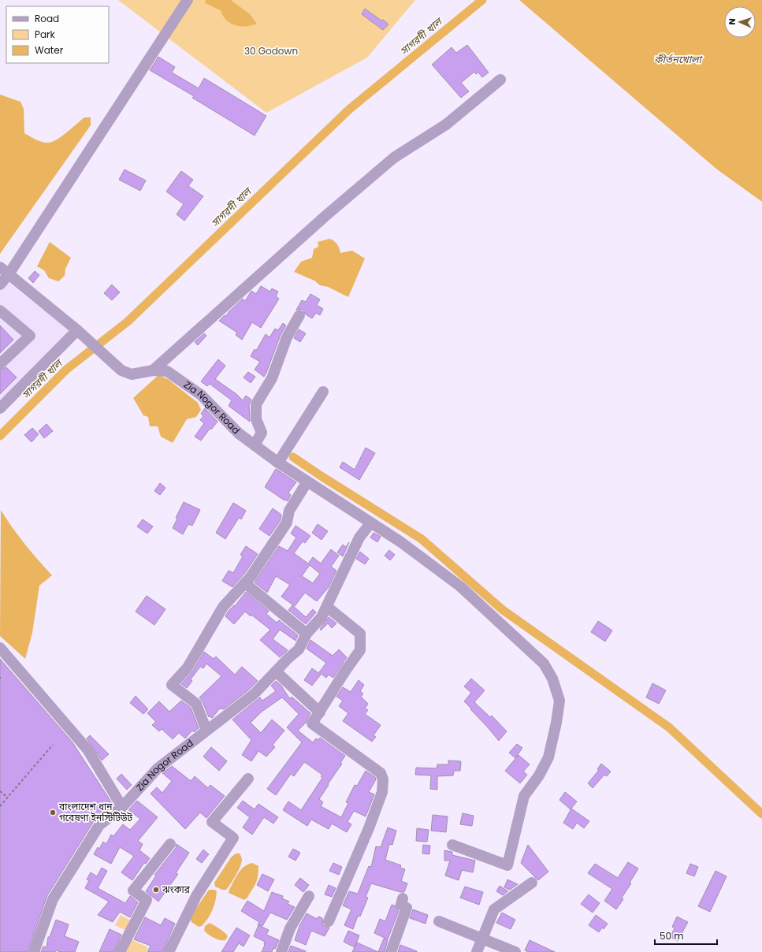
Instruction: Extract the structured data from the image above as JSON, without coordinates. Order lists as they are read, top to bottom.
{
  "streets": {
    "street": ["Zia Nogor Road"]
  },
  "water": ["সাগরদী খাল", "কীর্তনখোলা"],
  "parks": ["30 Godown"],
  "places": ["বাংলাদেশ ধান গবেষণা ইনস্টিটিউট", "ঝংকার"],
  "legend": ["Road", "Park", "Water"],
  "scale_bar": "50 m",
  "north": "left"
}
